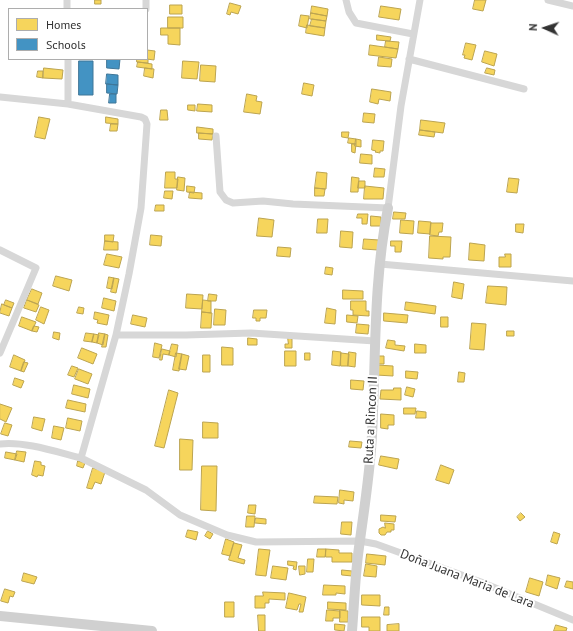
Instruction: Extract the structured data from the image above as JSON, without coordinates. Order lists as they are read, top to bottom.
{
  "streets": {
    "street": ["Ruta a Rincon II", "Doña Juana Maria de Lara"]
  },
  "crossings": [
    ["Ruta a Rincon II", "Doña Juana Maria de Lara"]
  ],
  "legend": ["Homes", "Schools"],
  "north": "left"
}
